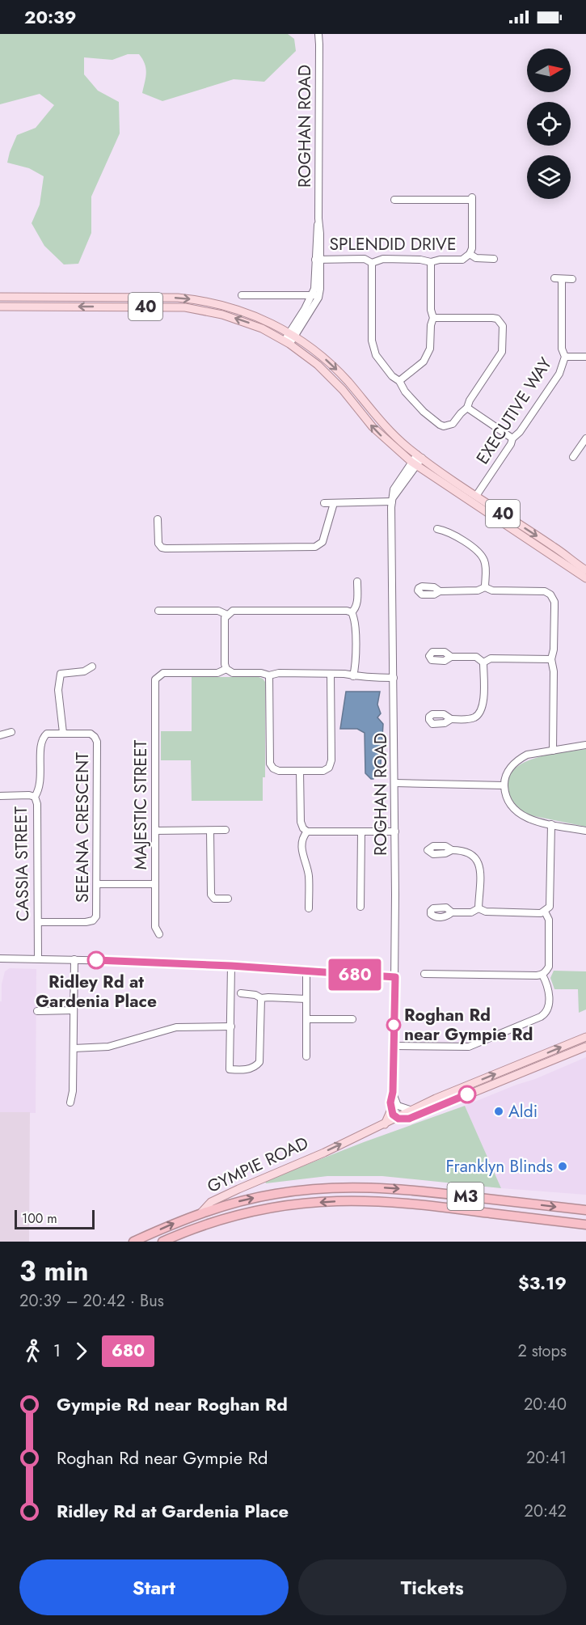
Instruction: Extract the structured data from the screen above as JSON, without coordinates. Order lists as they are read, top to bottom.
{
  "streets": {
    "highway": ["GYMPIE ROAD", "M3"],
    "main road": ["40"],
    "street": [
      "ROGHAN ROAD",
      "SPLENDID DRIVE",
      "EXECUTIVE WAY",
      "MAJESTIC STREET",
      "SEEANA CRESCENT",
      "CASSIA STREET"
    ]
  },
  "crossings": [
    ["ROGHAN ROAD", "SPLENDID DRIVE"],
    ["ROGHAN ROAD", "40"],
    ["40", "EXECUTIVE WAY"],
    ["SEEANA CRESCENT", "CASSIA STREET"],
    ["GYMPIE ROAD", "M3"]
  ],
  "places": [
    "Ridley Rd at Gardenia Place",
    "Roghan Rd near Gympie Rd",
    "Aldi",
    "Franklyn Blinds"
  ],
  "lines": ["bus line 680"],
  "scale_bar": "100 m",
  "north": "right",
  "page": {
    "status": "20:39",
    "on_map": "680",
    "scale": "100 m",
    "heading": ["3 min", "20:39 – 20:42 · Bus", "$3.19"],
    "legs": ["1", "680", "2 stops"],
    "list": [
      {
        "name": "Gympie Rd near Roghan Rd",
        "value": "20:40"
      },
      {
        "name": "Roghan Rd near Gympie Rd",
        "value": "20:41"
      },
      {
        "name": "Ridley Rd at Gardenia Place",
        "value": "20:42"
      }
    ],
    "buttons": ["Start", "Tickets"]
  }
}
